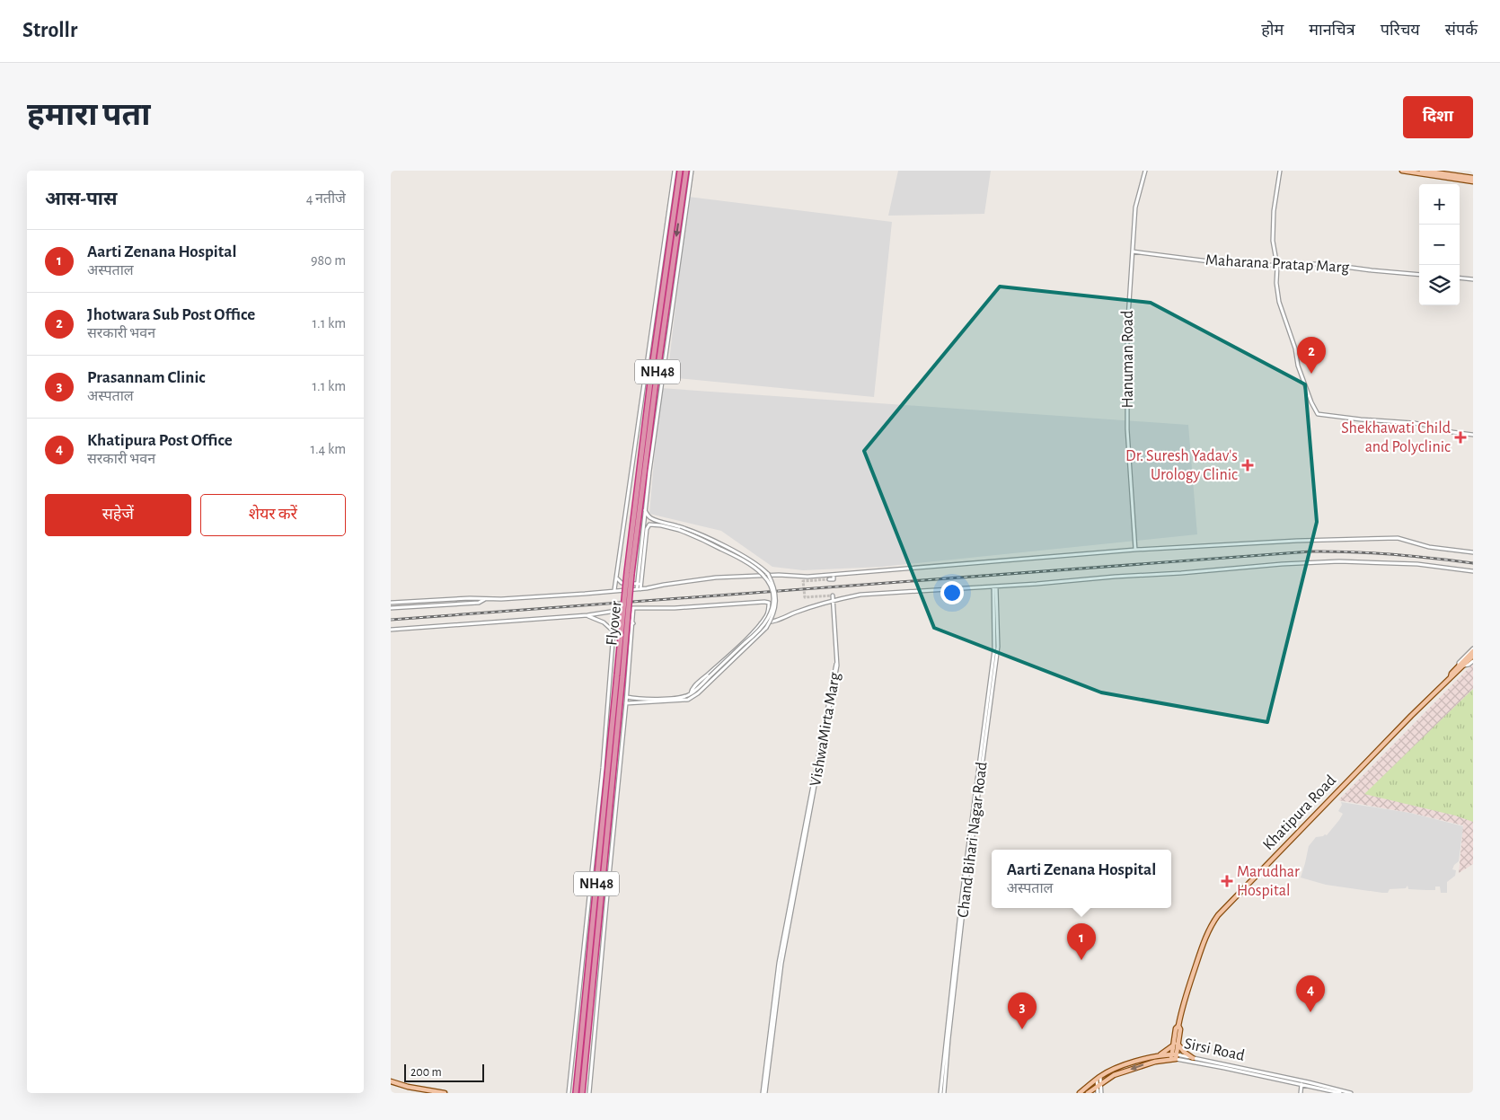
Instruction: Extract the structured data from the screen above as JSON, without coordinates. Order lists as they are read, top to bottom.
{
  "streets": {
    "highway": ["NH48", "Flyover"],
    "main road": ["Khatipura Road", "Sirsi Road"],
    "street": [
      "Maharana Pratap Marg",
      "Hanuman Road",
      "VishwaMirta Marg",
      "Chand Bihari Nagar Road"
    ]
  },
  "crossings": [
    ["Maharana Pratap Marg", "Hanuman Road"],
    ["NH48", "Flyover"],
    ["Khatipura Road", "Sirsi Road"]
  ],
  "places": {
    "health": ["Shekhawati Child and Polyclinic", "Dr. Suresh Yadav's Urology Clinic", "Marudhar Hospital"]
  },
  "scale_bar": "200 m",
  "page": {
    "header": "Strollr",
    "nav": [
      "होम",
      "मानचित्र",
      "परिचय",
      "संपर्क"
    ],
    "buttons": [
      "दिशा",
      ["सहेजें", "शेयर करें"]
    ],
    "title": "हमारा पता",
    "heading": ["आस-पास", "4 नतीजे"],
    "map_buttons": ["+", "−"],
    "list": [
      {
        "mark": "1",
        "name": "Aarti Zenana Hospital",
        "note": "अस्पताल",
        "value": "980 m"
      },
      {
        "mark": "2",
        "name": "Jhotwara Sub Post Office",
        "note": "सरकारी भवन",
        "value": "1.1 km"
      },
      {
        "mark": "3",
        "name": "Prasannam Clinic",
        "note": "अस्पताल",
        "value": "1.1 km"
      },
      {
        "mark": "4",
        "name": "Khatipura Post Office",
        "note": "सरकारी भवन",
        "value": "1.4 km"
      }
    ],
    "pins": [
      "2",
      "1",
      "4",
      "3"
    ],
    "popup": ["Aarti Zenana Hospital", "अस्पताल"],
    "scale": "200 m"
  }
}
